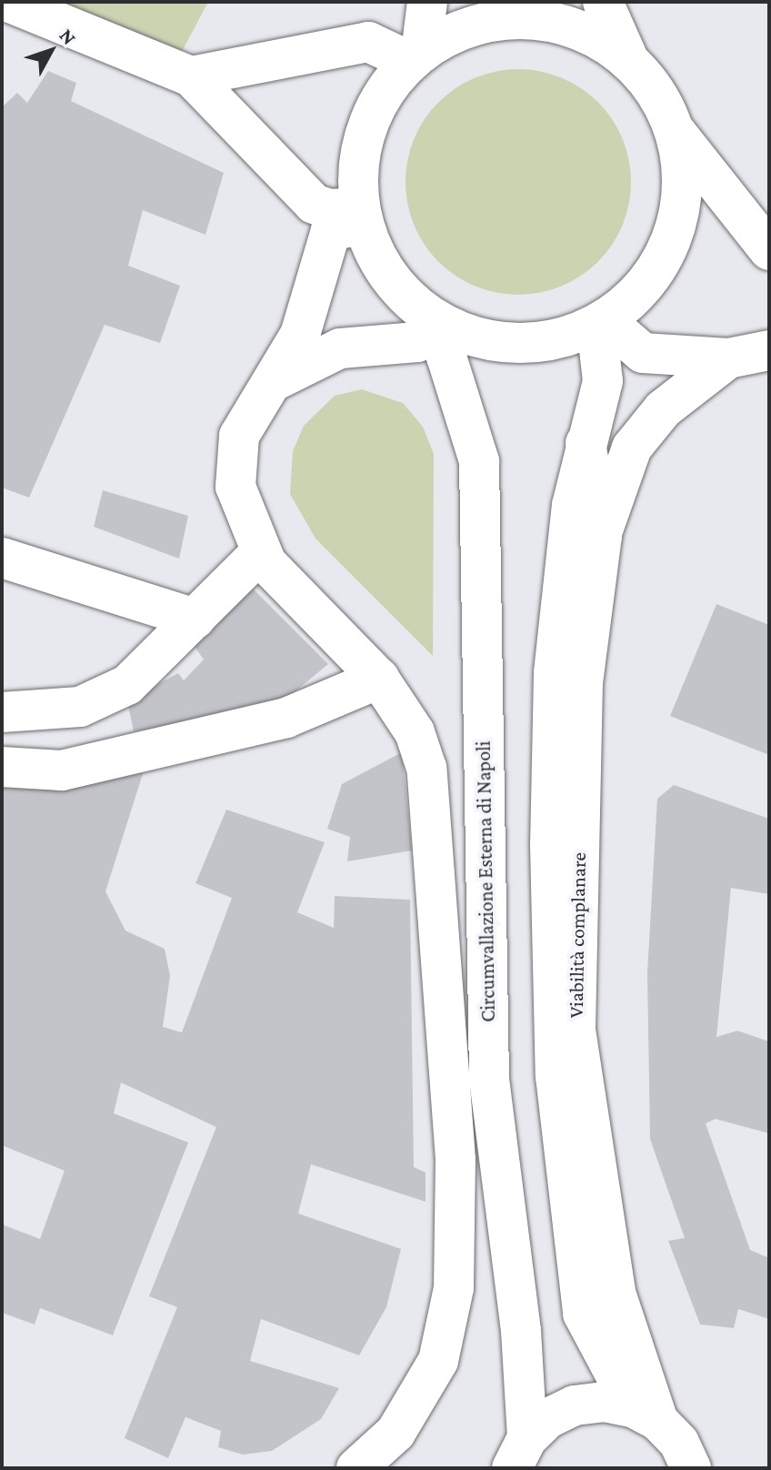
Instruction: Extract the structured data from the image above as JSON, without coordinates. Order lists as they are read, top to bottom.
{
  "streets": {
    "main road": ["Circumvallazione Esterna di Napoli", "Viabilità complanare"]
  },
  "crossings": [
    ["Circumvallazione Esterna di Napoli", "Viabilità complanare"]
  ],
  "north": "top right"
}
